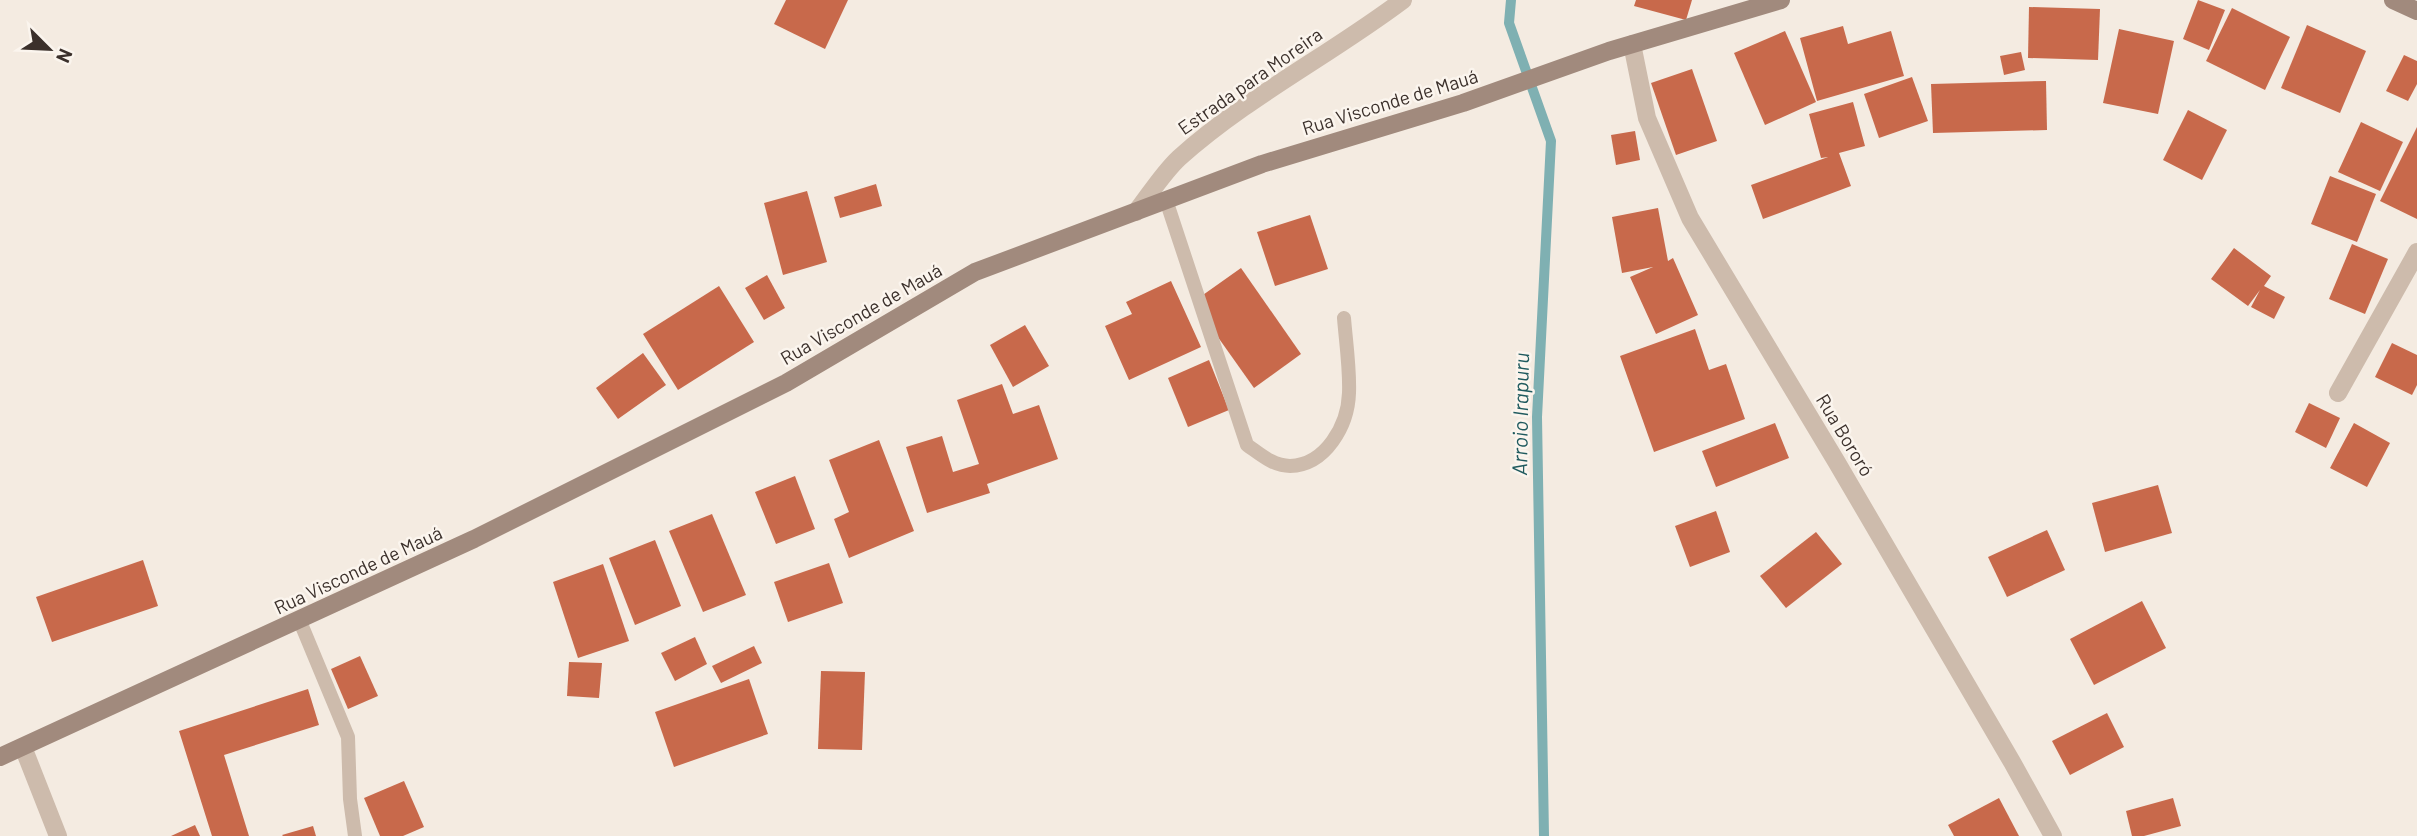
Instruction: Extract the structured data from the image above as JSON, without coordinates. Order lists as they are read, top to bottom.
{
  "streets": {
    "main road": ["Rua Visconde de Mauá"],
    "street": ["Estrada para Moreira", "Rua Bororó"]
  },
  "crossings": [
    ["Estrada para Moreira", "Rua Visconde de Mauá"],
    ["Rua Visconde de Mauá", "Rua Bororó"]
  ],
  "water": ["Arroio Irapuru"],
  "north": "bottom right"
}
